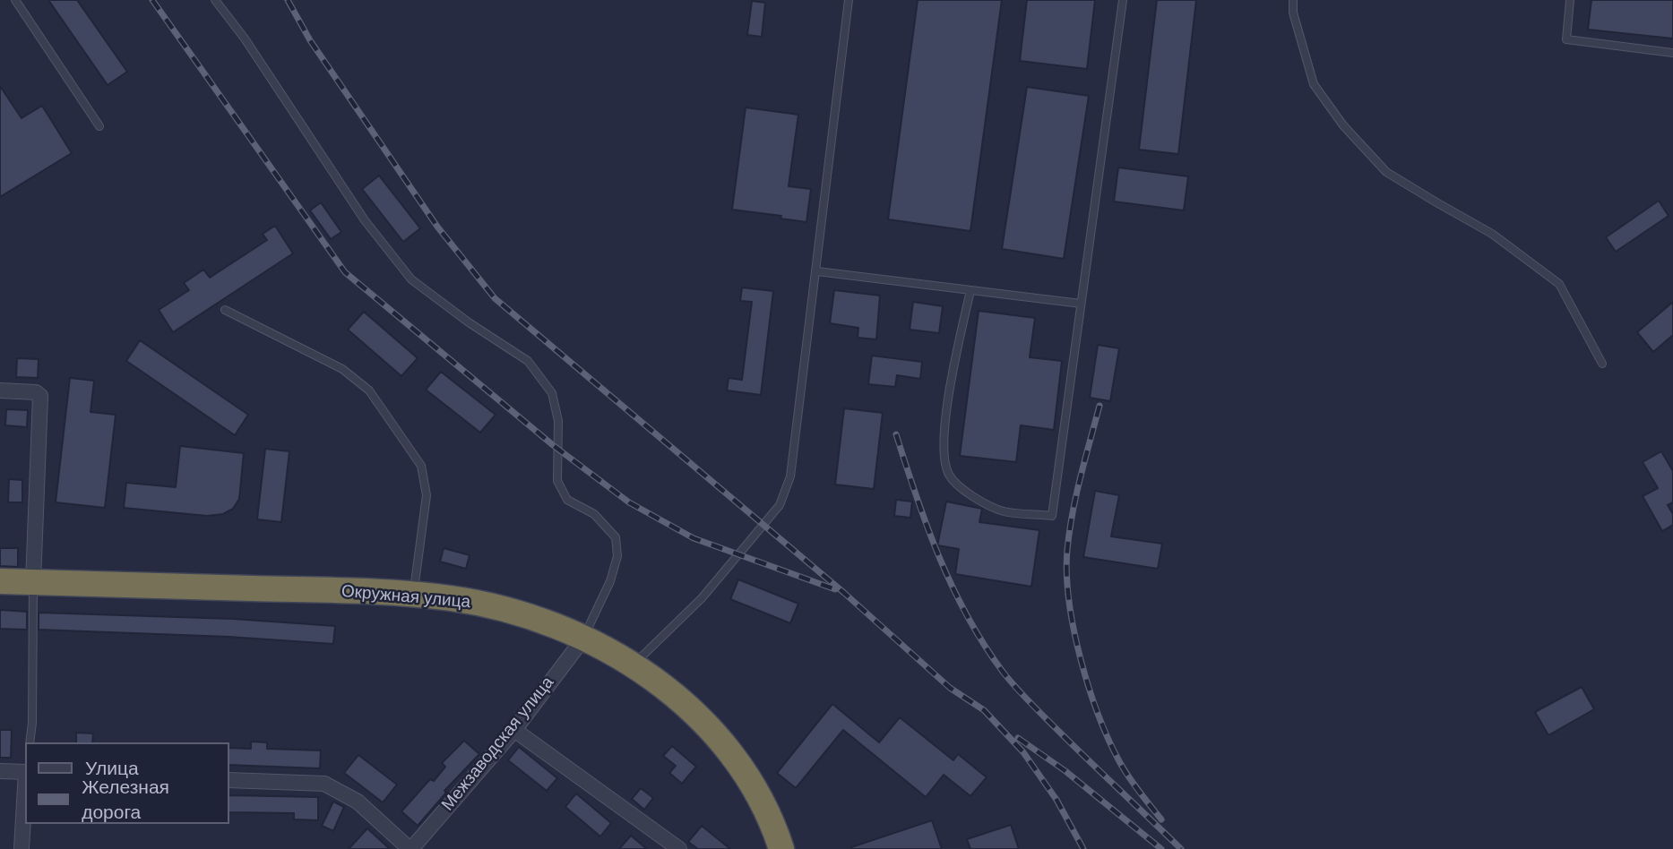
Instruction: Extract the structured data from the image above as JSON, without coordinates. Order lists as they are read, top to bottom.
{
  "streets": {
    "highway": ["Окружная улица"],
    "street": ["Межзаводская улица"]
  },
  "crossings": [
    ["Окружная улица", "Межзаводская улица"]
  ],
  "legend": ["Улица", "Железная дорога"]
}
